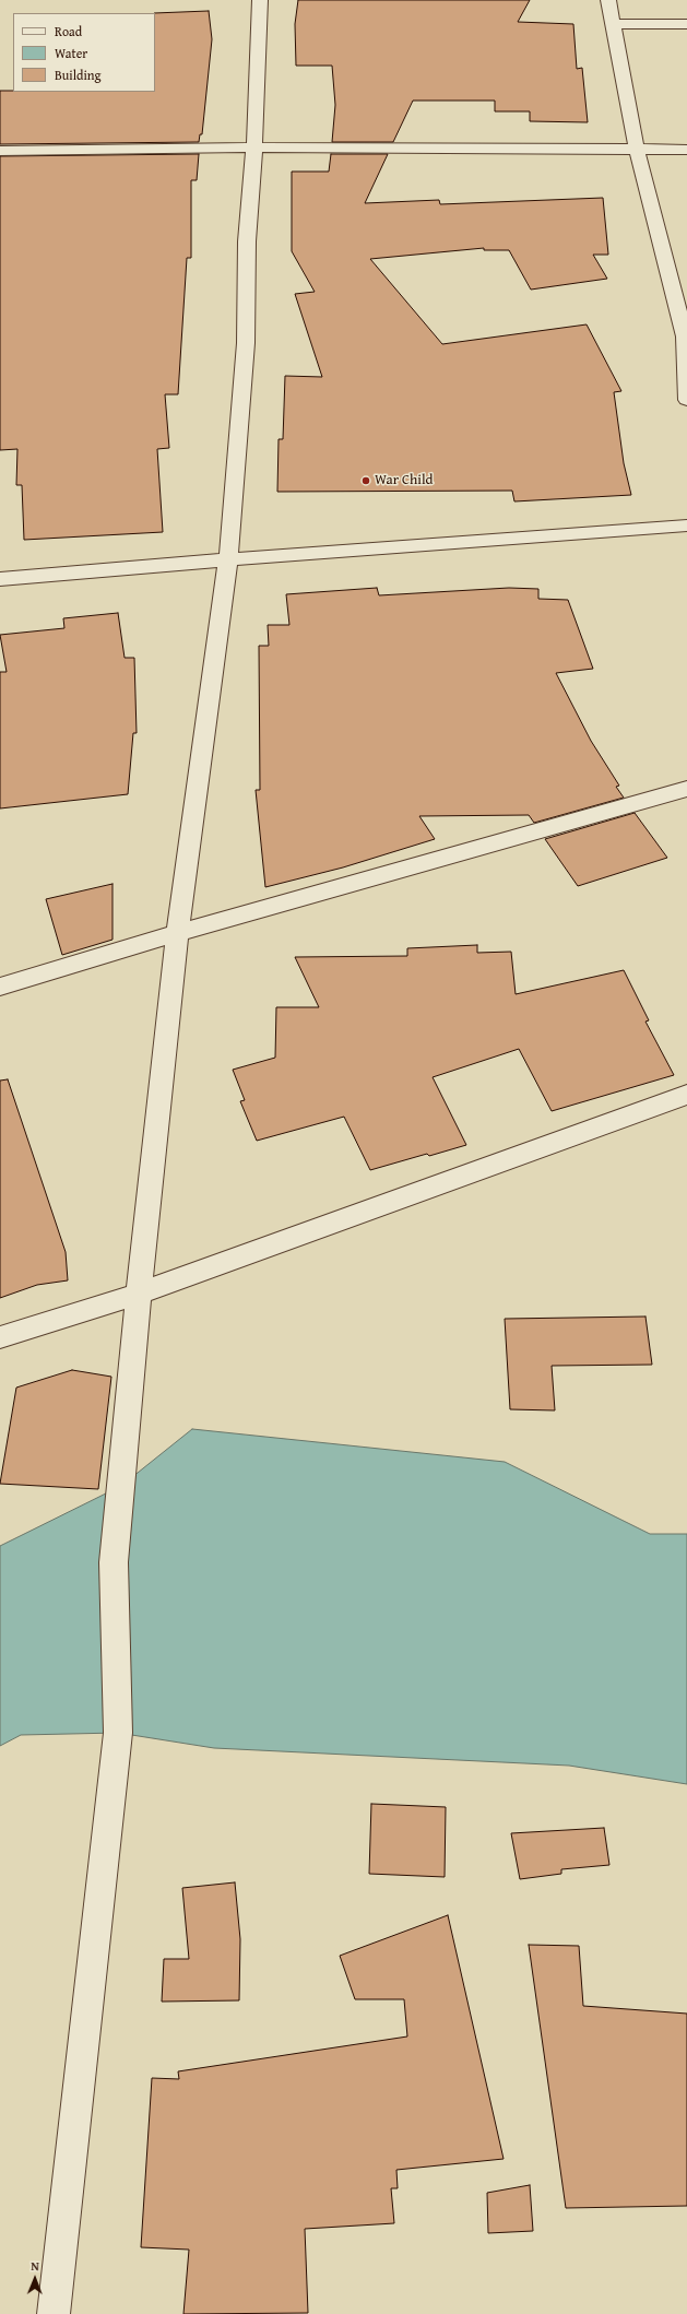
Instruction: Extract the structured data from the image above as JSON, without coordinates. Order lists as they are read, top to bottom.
{
  "places": ["War Child"],
  "legend": ["Road", "Water", "Building"],
  "north": "top"
}
